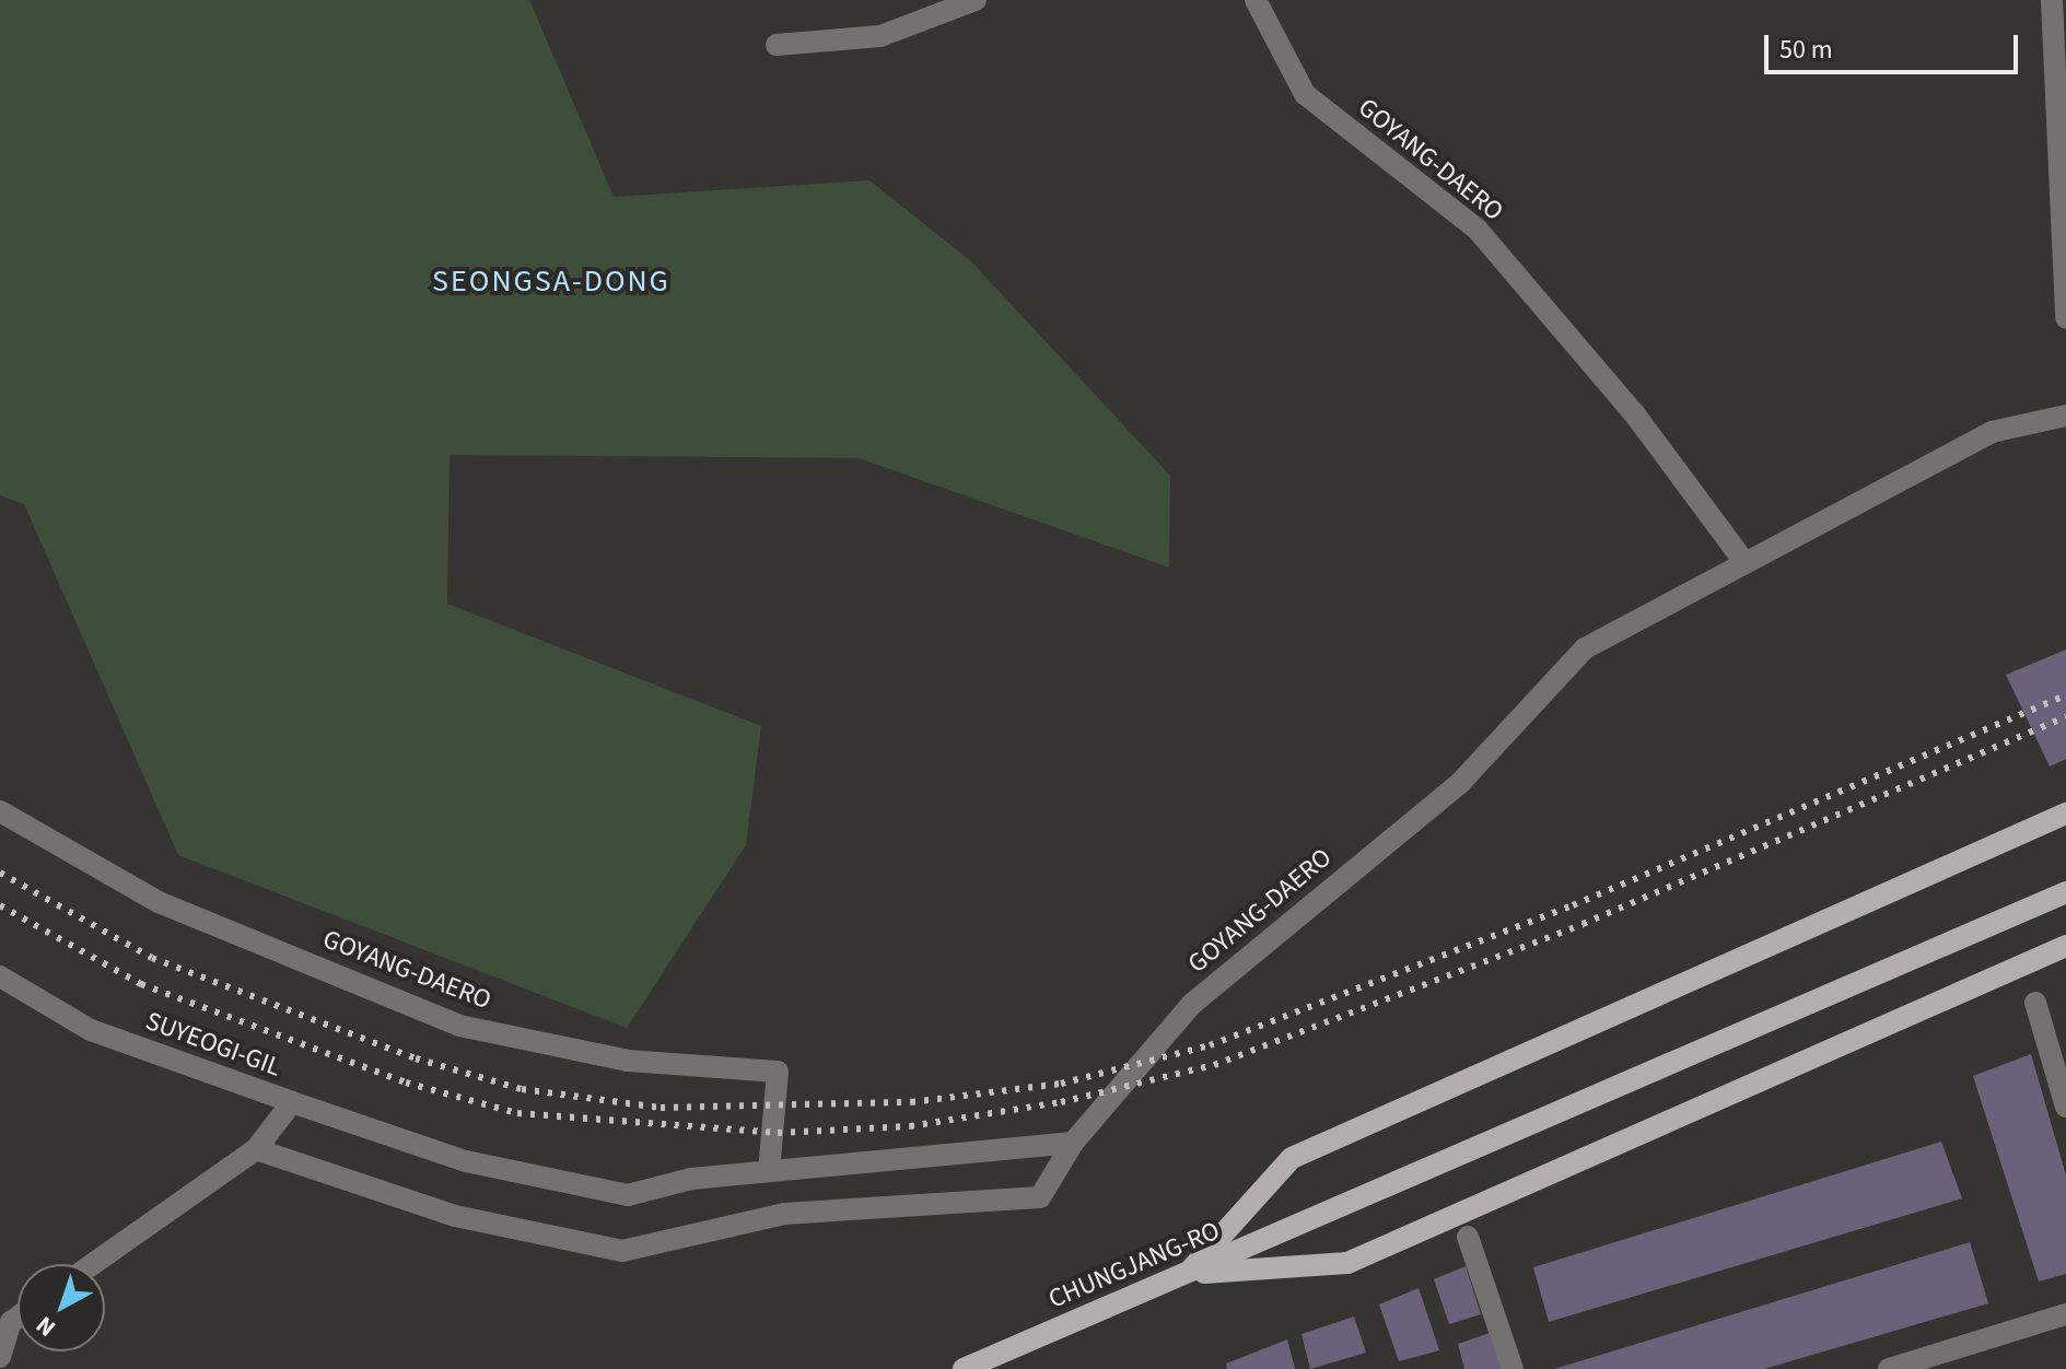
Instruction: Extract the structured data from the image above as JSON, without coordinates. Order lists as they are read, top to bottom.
{
  "streets": {
    "main road": ["CHUNGJANG-RO"],
    "street": ["GOYANG-DAERO", "SUYEOGI-GIL"]
  },
  "crossings": [
    ["GOYANG-DAERO", "SUYEOGI-GIL"]
  ],
  "districts": ["SEONGSA-DONG"],
  "scale_bar": "50 m",
  "north": "bottom left"
}
